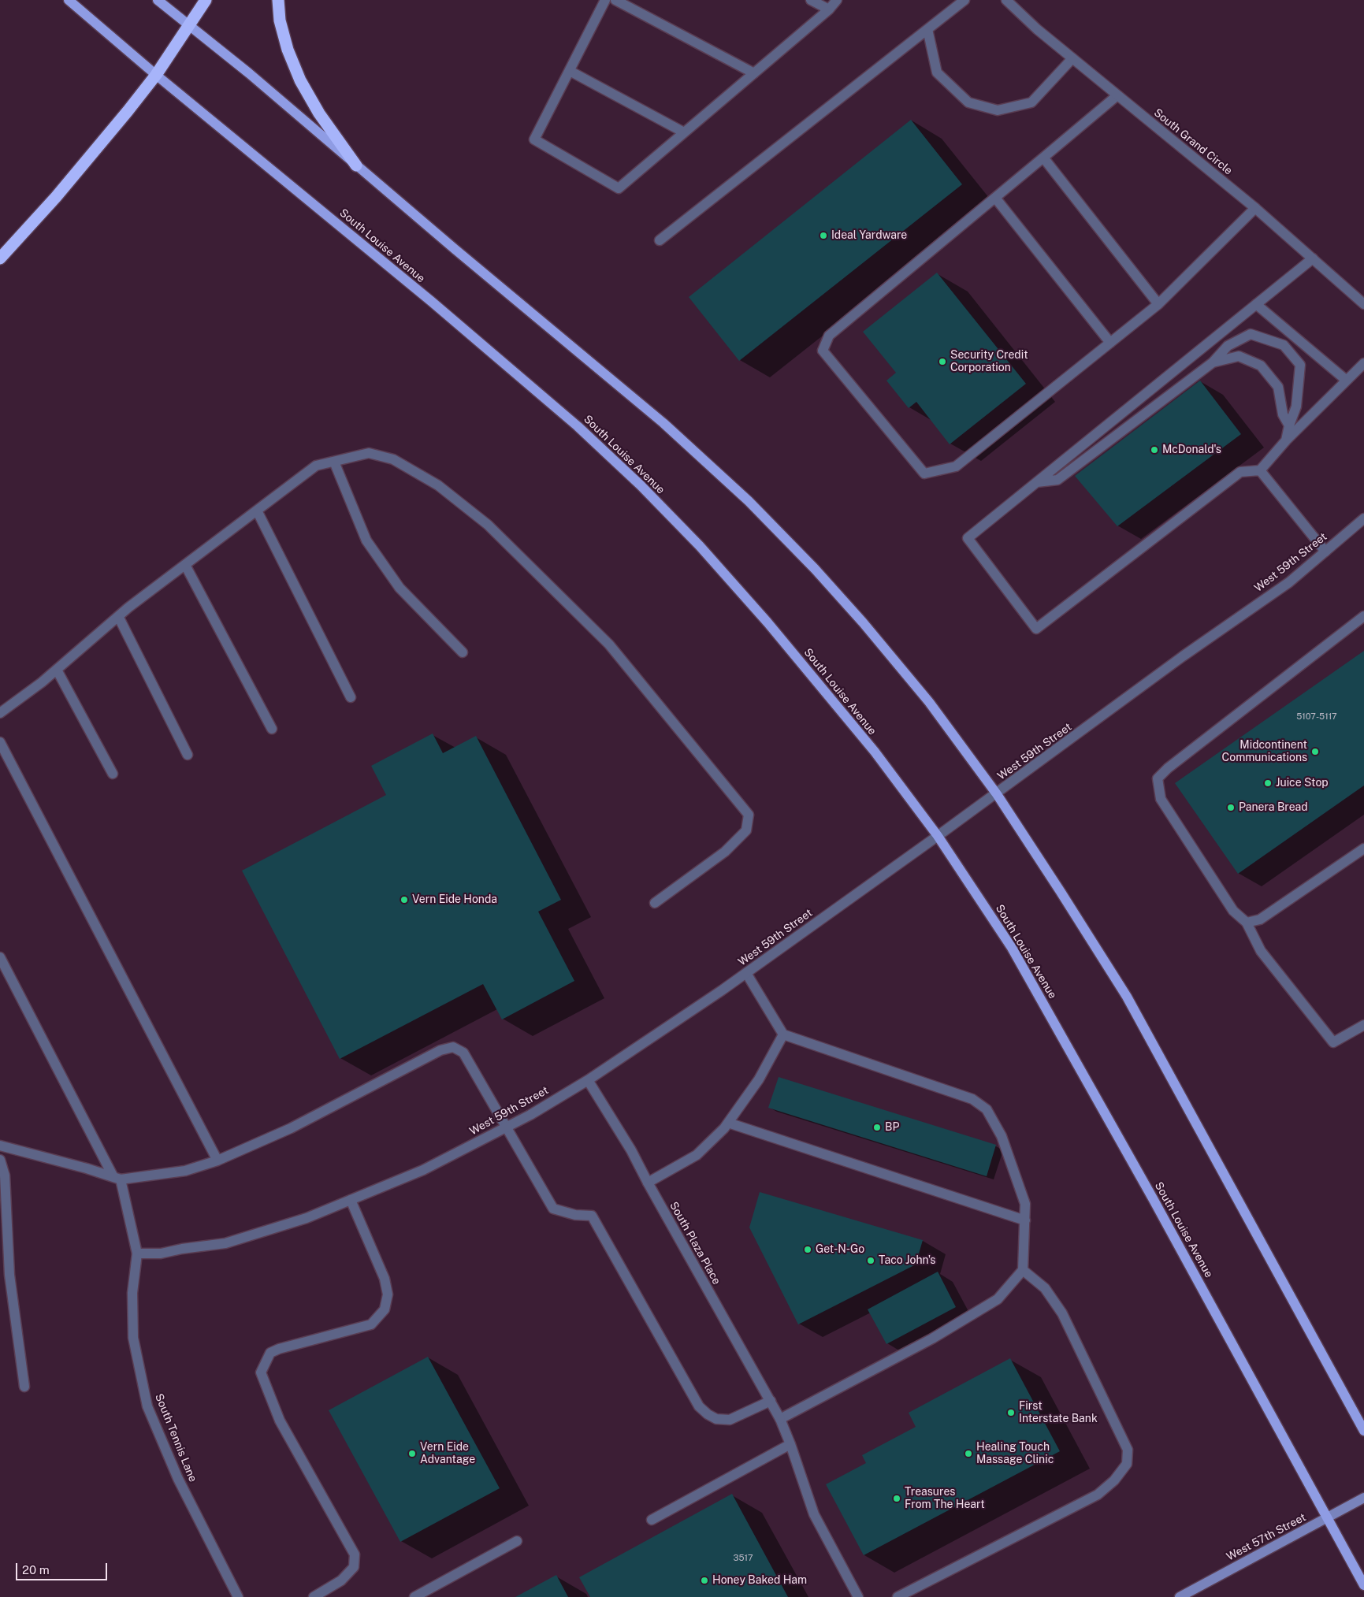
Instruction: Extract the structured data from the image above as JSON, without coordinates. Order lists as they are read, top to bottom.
{
  "streets": {
    "main road": ["South Louise Avenue", "West 57th Street"],
    "street": [
      "South Grand Circle",
      "West 59th Street",
      "South Plaza Place",
      "South Tennis Lane"
    ]
  },
  "crossings": [
    ["South Louise Avenue", "West 59th Street"],
    ["South Louise Avenue", "West 57th Street"],
    ["West 59th Street", "South Plaza Place"],
    ["West 59th Street", "South Tennis Lane"]
  ],
  "places": [
    "Ideal Yardware",
    "Security Credit Corporation",
    "McDonald's",
    "Midcontinent Communications",
    "Juice Stop",
    "Panera Bread",
    "Vern Eide Honda",
    "BP",
    "Get-N-Go",
    "Taco John's",
    "First Interstate Bank",
    "Vern Eide Advantage",
    "Healing Touch Massage Clinic",
    "Treasures From The Heart",
    "Honey Baked Ham"
  ],
  "house_numbers": ["5107-5117", "3517"],
  "scale_bar": "20 m"
}
